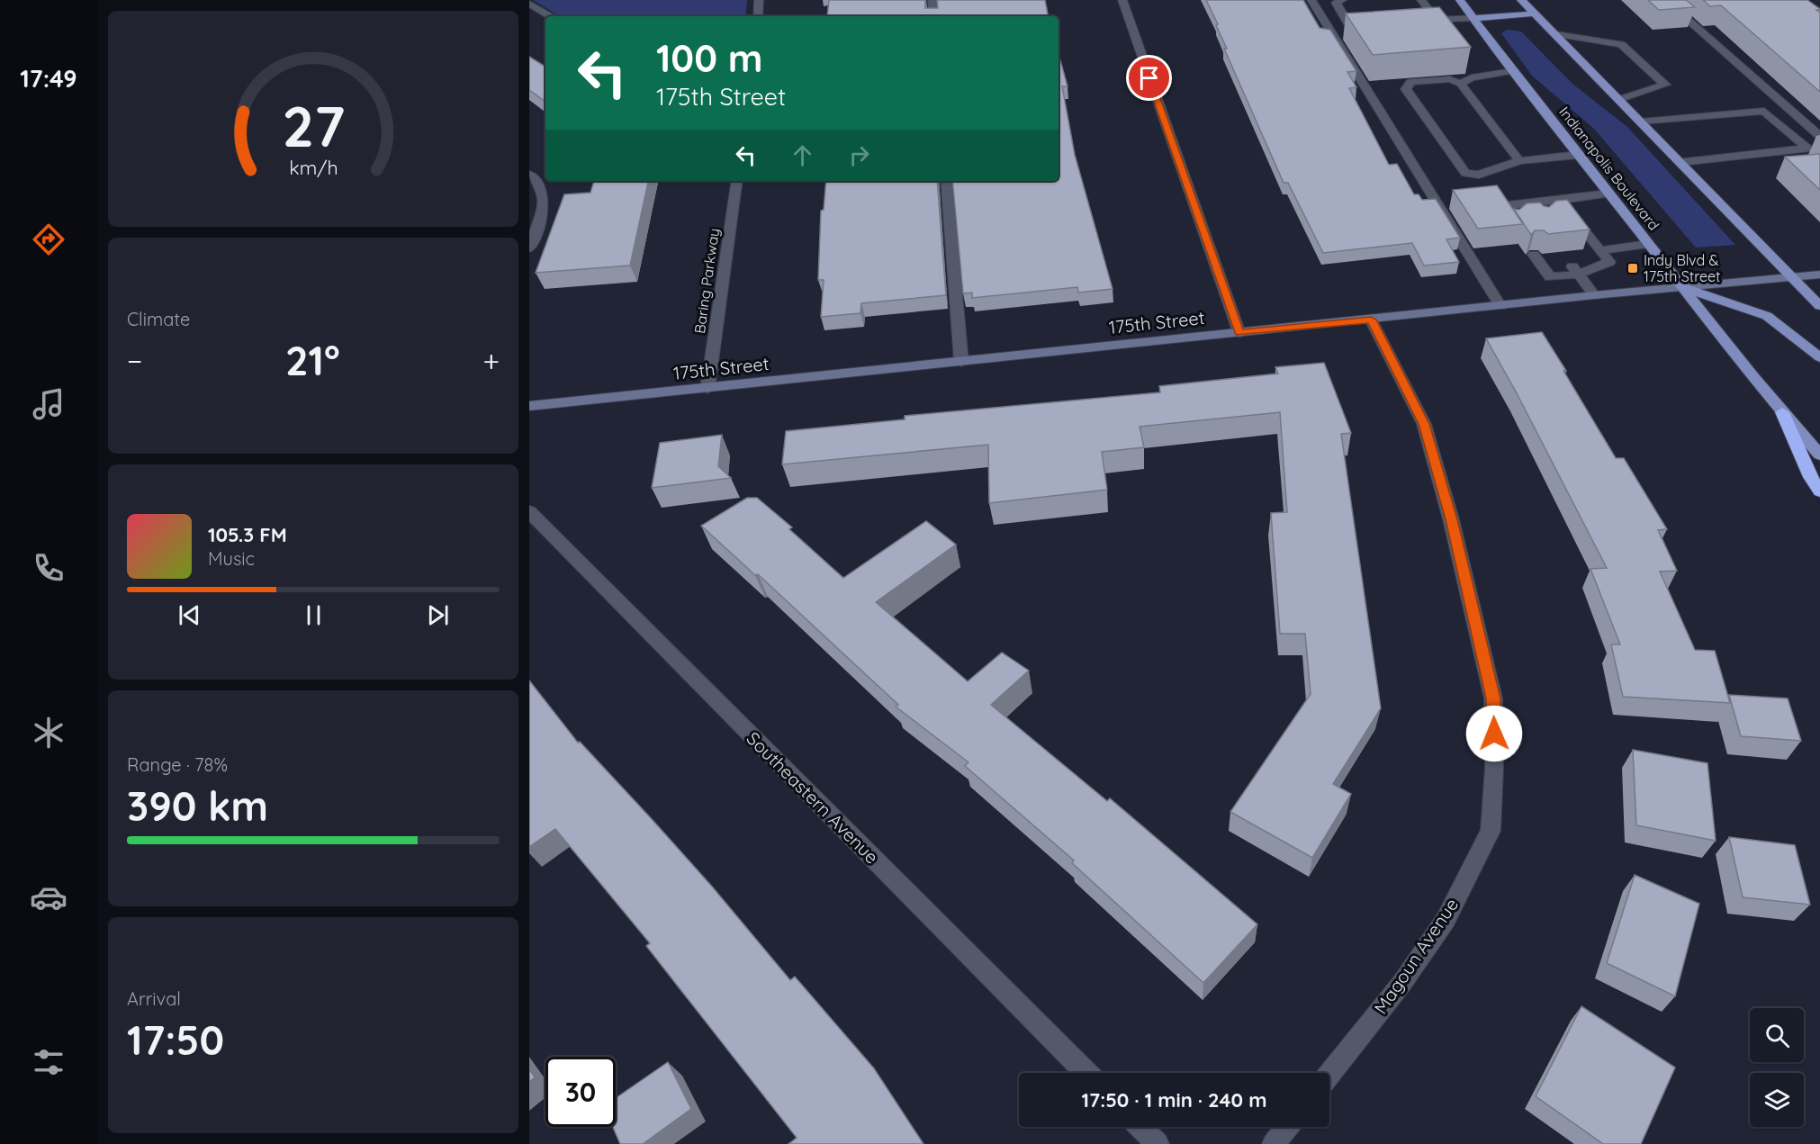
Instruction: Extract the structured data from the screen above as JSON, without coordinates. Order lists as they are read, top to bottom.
{
  "streets": {
    "main road": ["Indianapolis Boulevard"],
    "street": [
      "Baring Parkway",
      "175th Street",
      "Southeastern Avenue",
      "Magoun Avenue"
    ]
  },
  "crossings": [
    ["Indianapolis Boulevard", "175th Street"],
    ["Baring Parkway", "175th Street"],
    ["175th Street", "Magoun Avenue"]
  ],
  "places": {
    "transit": ["Indy Blvd & 175th Street"]
  },
  "page": {
    "tabs": "17:49",
    "turn": ["100 m", "175th Street"],
    "tile": [
      "Climate",
      ["Range · 78%", "390 km"],
      ["Arrival", "17:50"]
    ],
    "heat": ["−", "21°", "+"],
    "song": ["105.3 FM", "Music"],
    "limit": "30",
    "trip": "17:50 · 1 min · 240 m",
    "gauge": ["27", "km/h"]
  }
}
